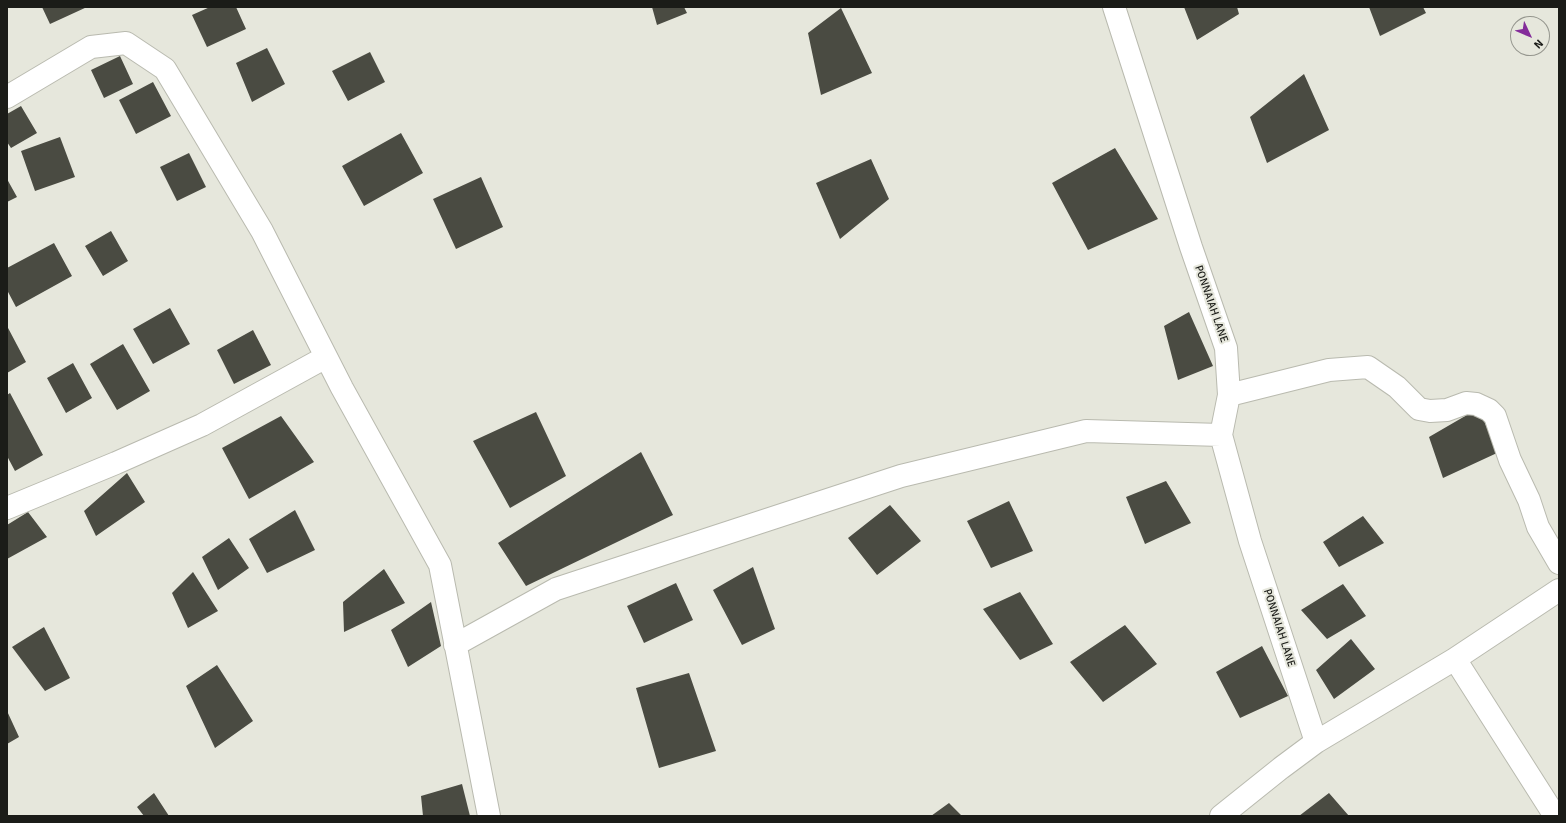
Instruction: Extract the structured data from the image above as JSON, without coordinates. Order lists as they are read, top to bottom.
{
  "streets": {
    "street": ["PONNAIAH LANE"]
  },
  "north": "bottom right"
}
